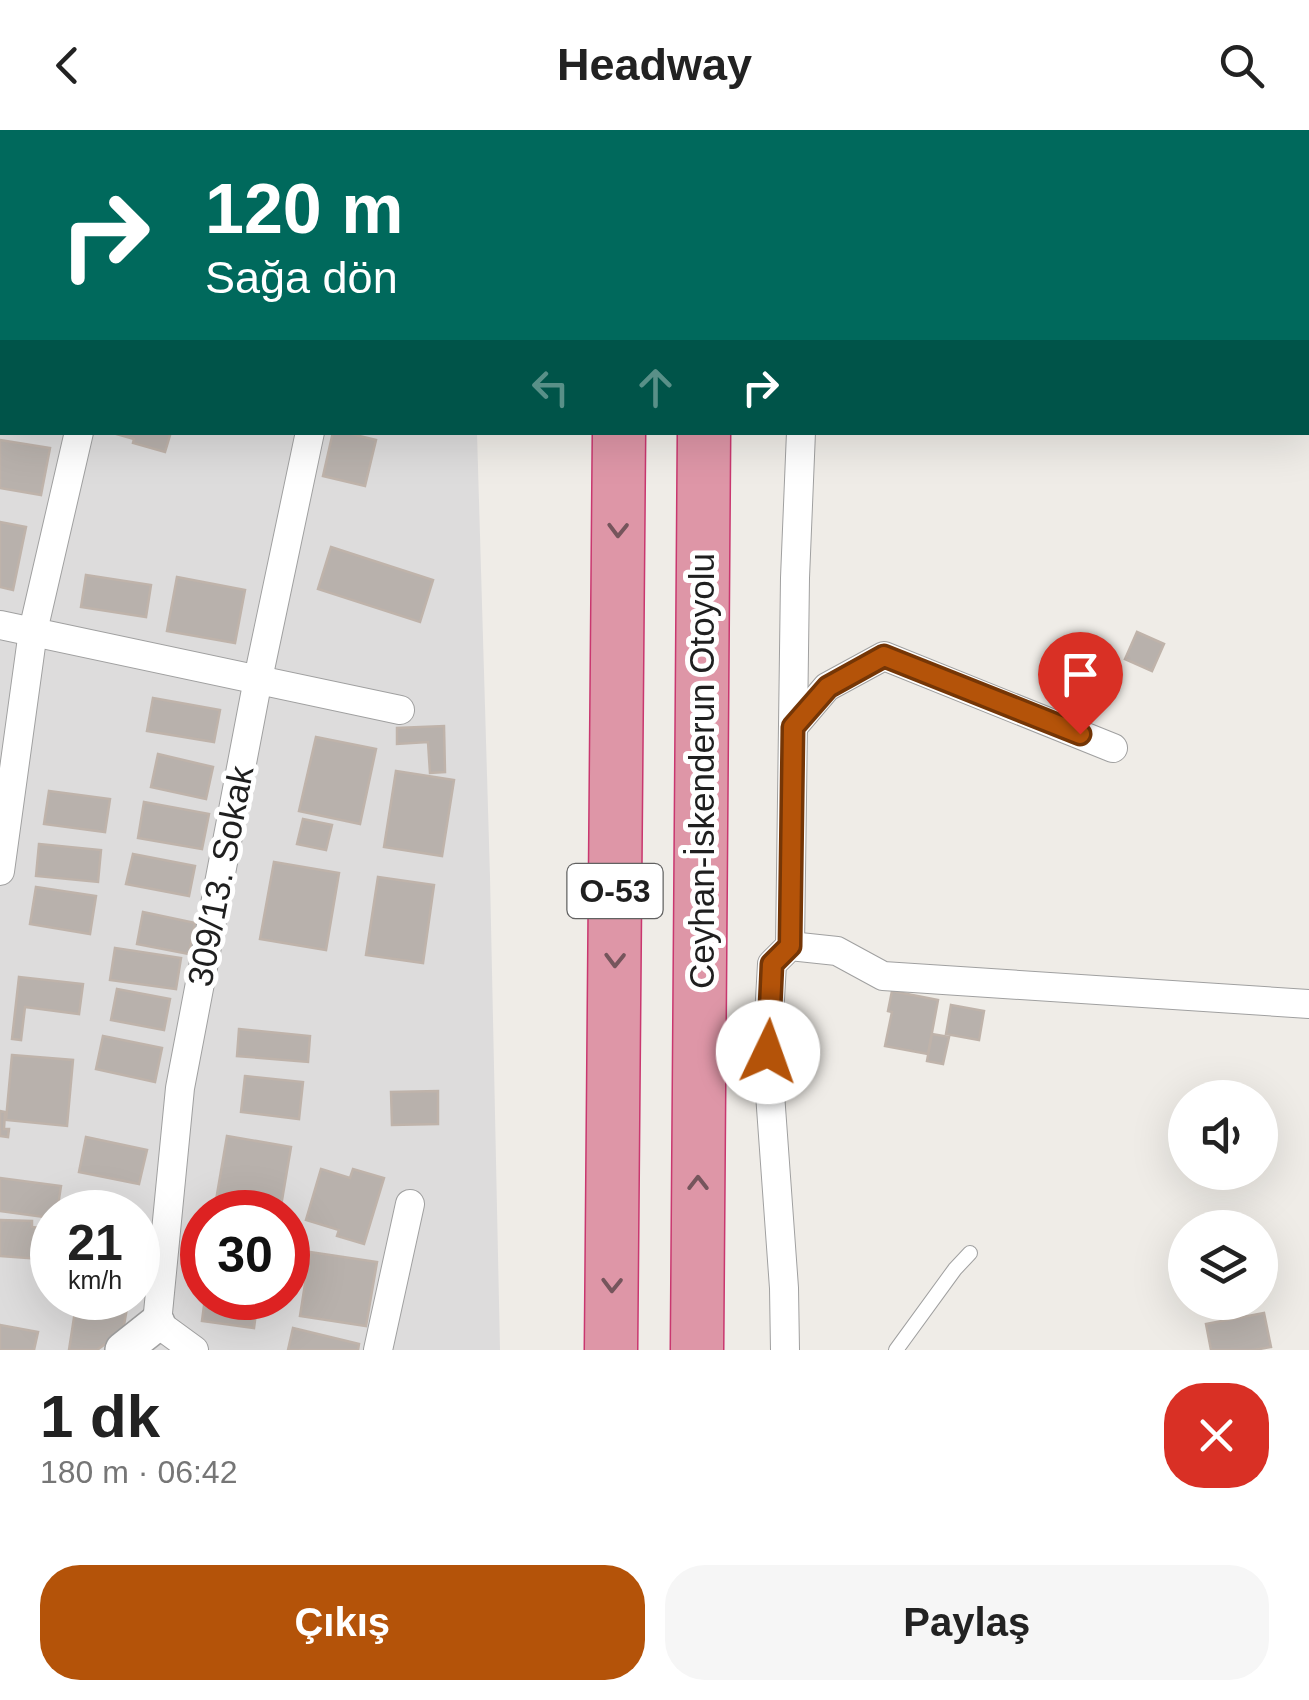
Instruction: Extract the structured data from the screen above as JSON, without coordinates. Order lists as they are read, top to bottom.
{
  "streets": {
    "highway": ["Ceyhan-İskenderun Otoyolu", "O-53"],
    "street": ["309/13. Sokak"]
  },
  "page": {
    "header": "Headway",
    "turn": ["120 m", "Sağa dön"],
    "speed": "21 km/h",
    "limit": "30",
    "heading": ["1 dk", "180 m · 06:42"],
    "buttons": ["Çıkış", "Paylaş"]
  }
}
